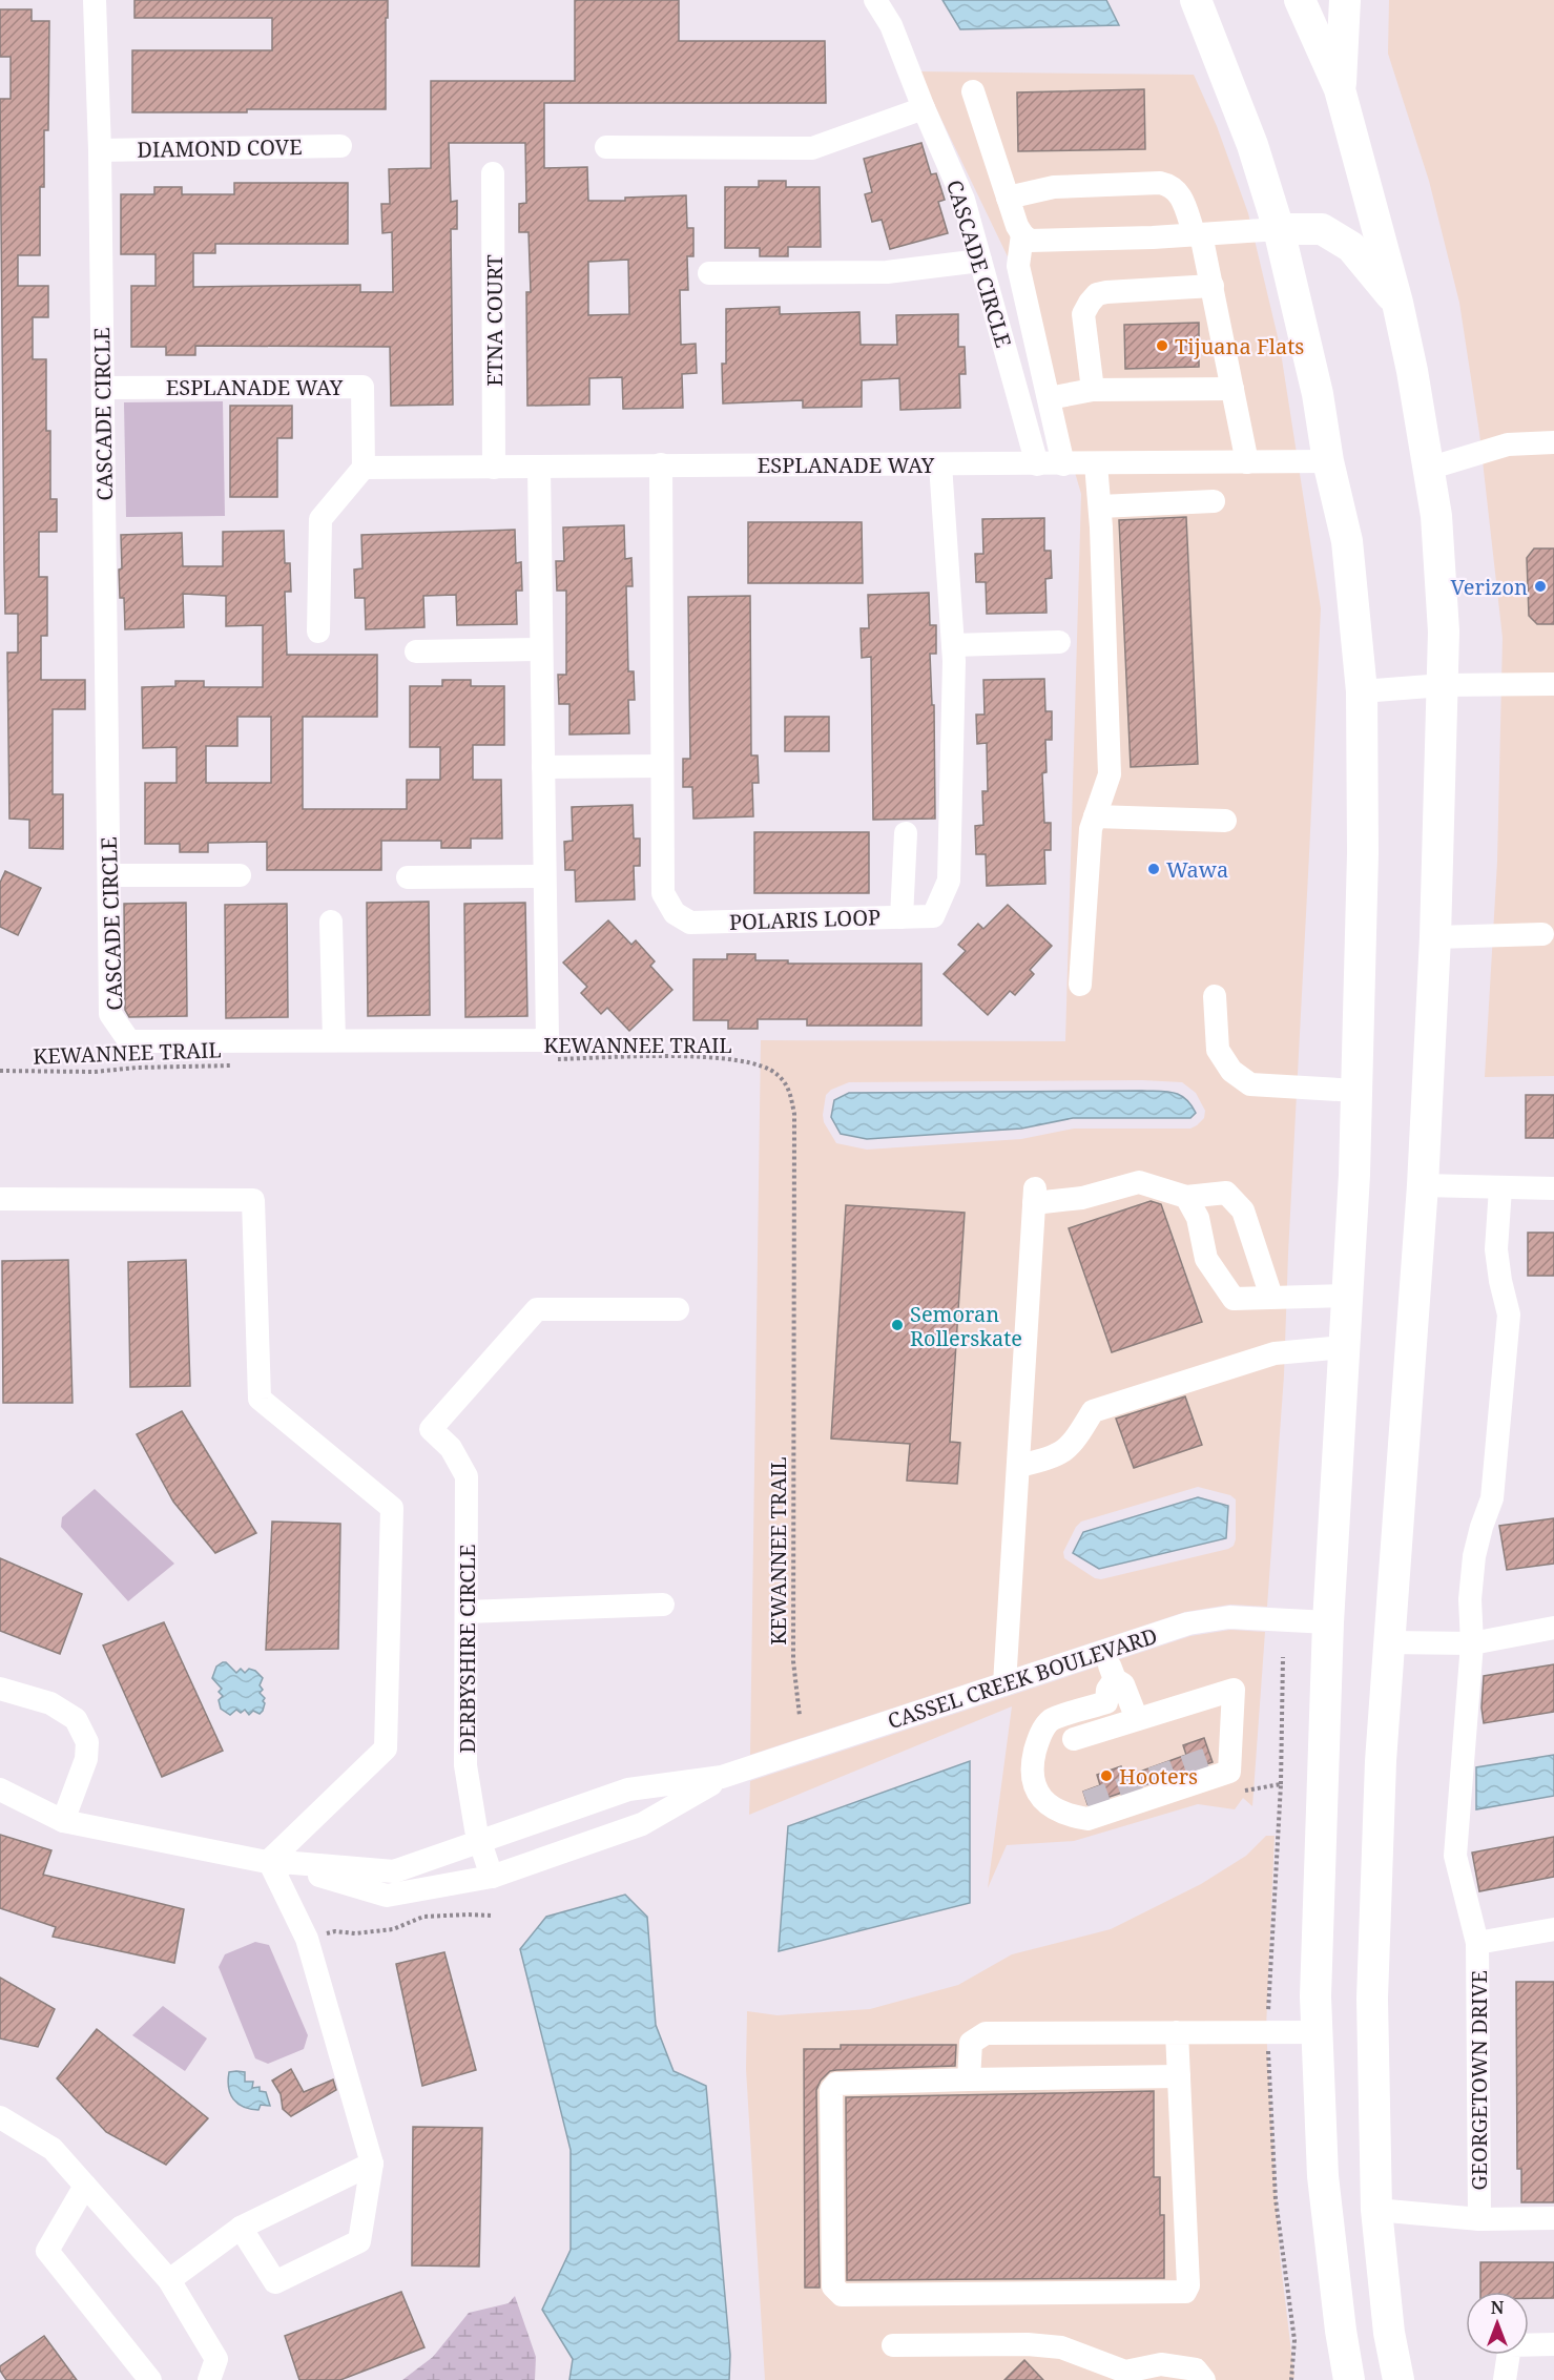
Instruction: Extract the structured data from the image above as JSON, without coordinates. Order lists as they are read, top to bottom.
{
  "streets": {
    "street": [
      "DIAMOND COVE",
      "CASCADE CIRCLE",
      "ETNA COURT",
      "ESPLANADE WAY",
      "POLARIS LOOP",
      "DERBYSHIRE CIRCLE",
      "CASSEL CREEK BOULEVARD",
      "GEORGETOWN DRIVE"
    ],
    "path": ["KEWANNEE TRAIL"]
  },
  "crossings": [
    ["DIAMOND COVE", "CASCADE CIRCLE"],
    ["CASCADE CIRCLE", "ESPLANADE WAY"],
    ["ETNA COURT", "ESPLANADE WAY"],
    ["ESPLANADE WAY", "POLARIS LOOP"],
    ["DERBYSHIRE CIRCLE", "CASSEL CREEK BOULEVARD"]
  ],
  "places": [
    "Tijuana Flats",
    "Verizon",
    "Wawa",
    "Semoran Rollerskate",
    "Hooters"
  ],
  "north": "top"
}
